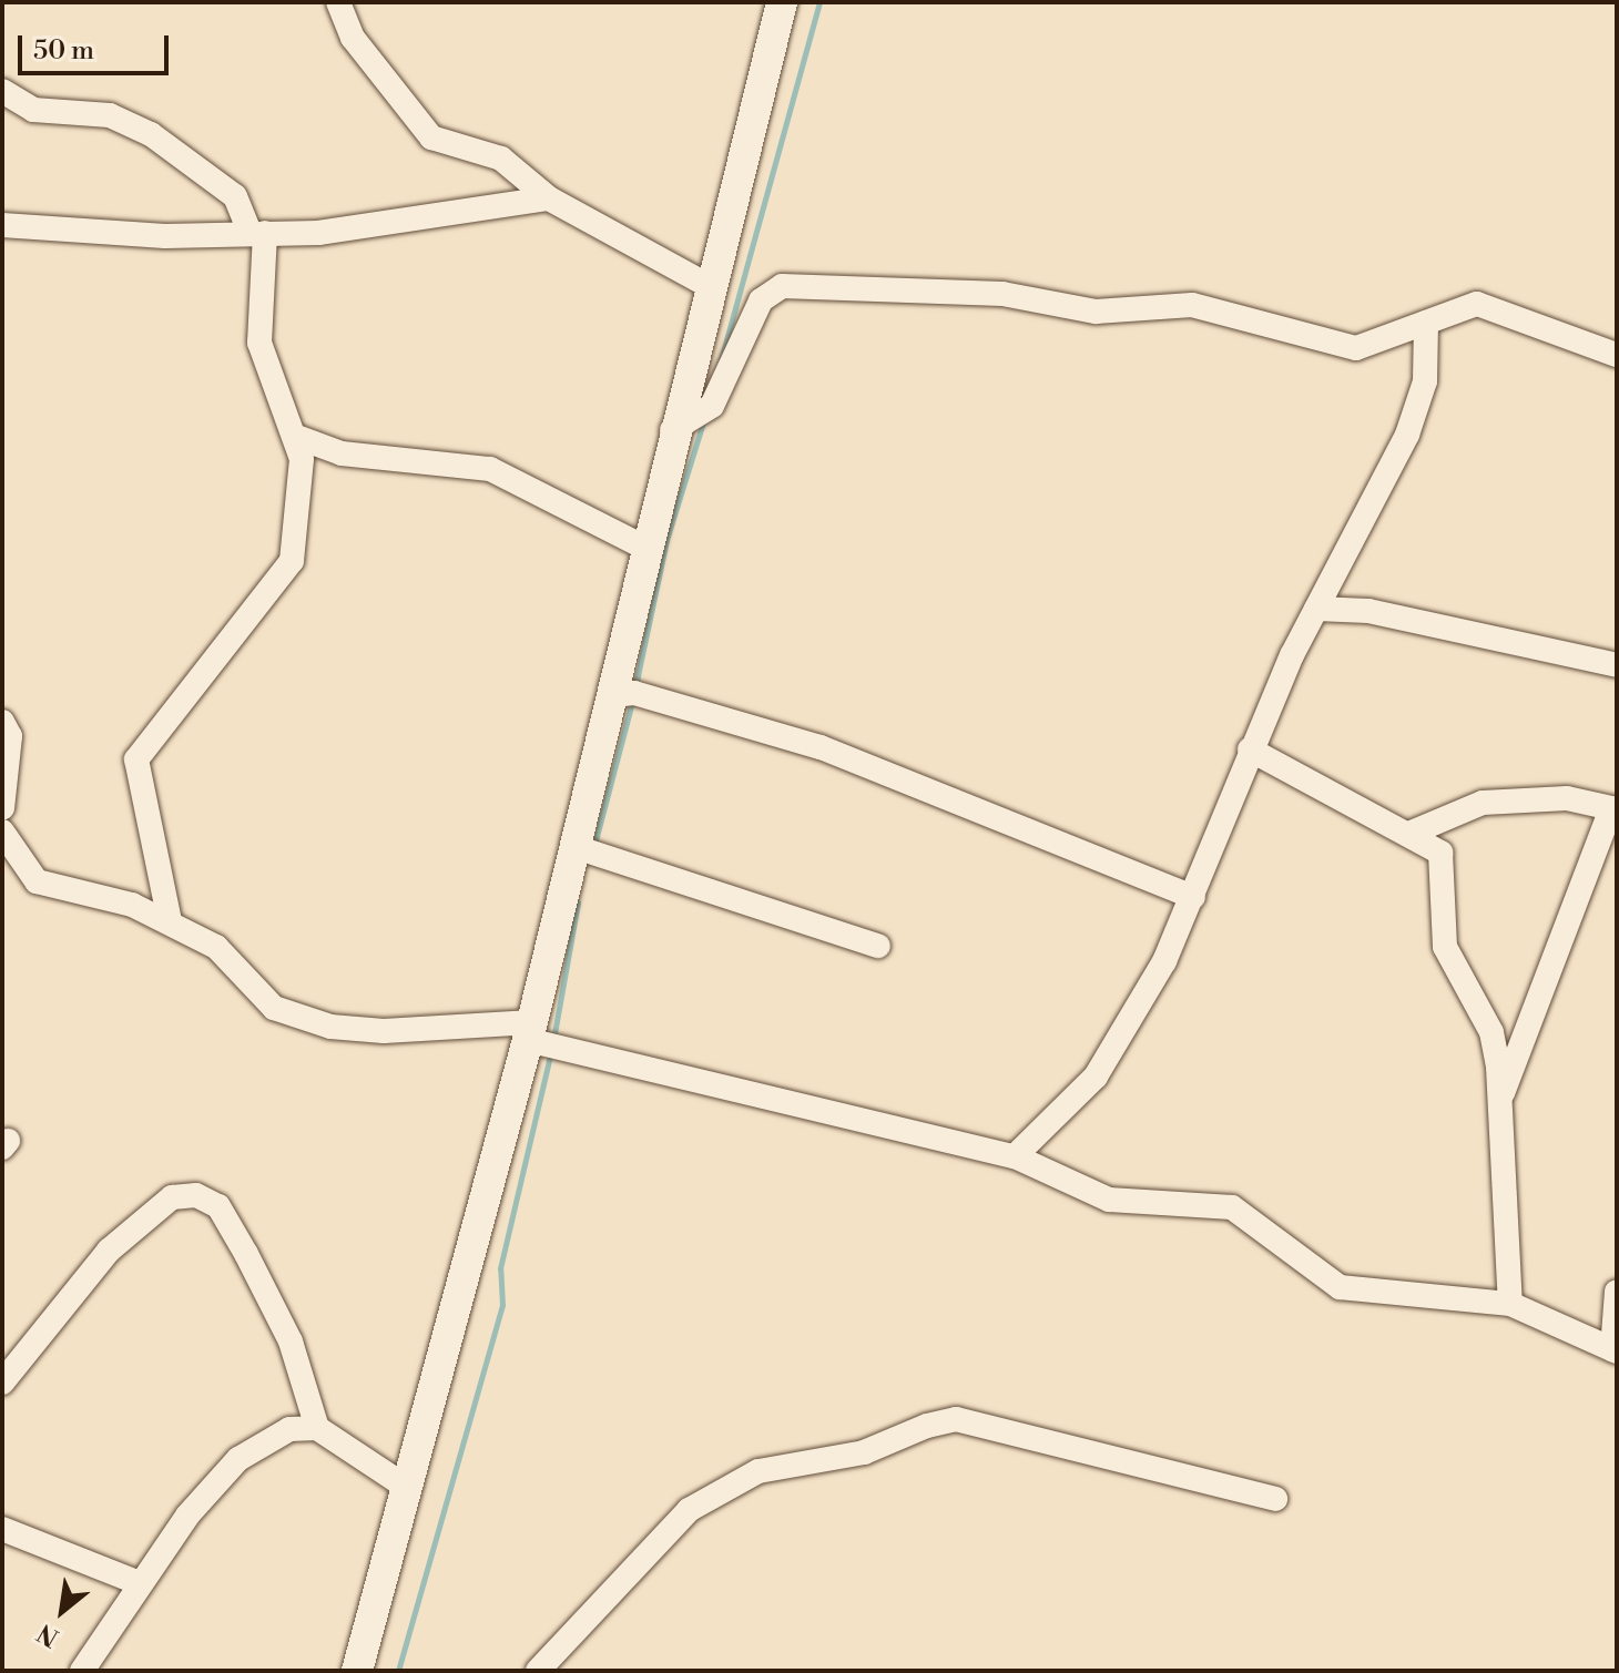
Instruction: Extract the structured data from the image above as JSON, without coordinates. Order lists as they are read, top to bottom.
{
  "scale_bar": "50 m",
  "north": "bottom left"
}
